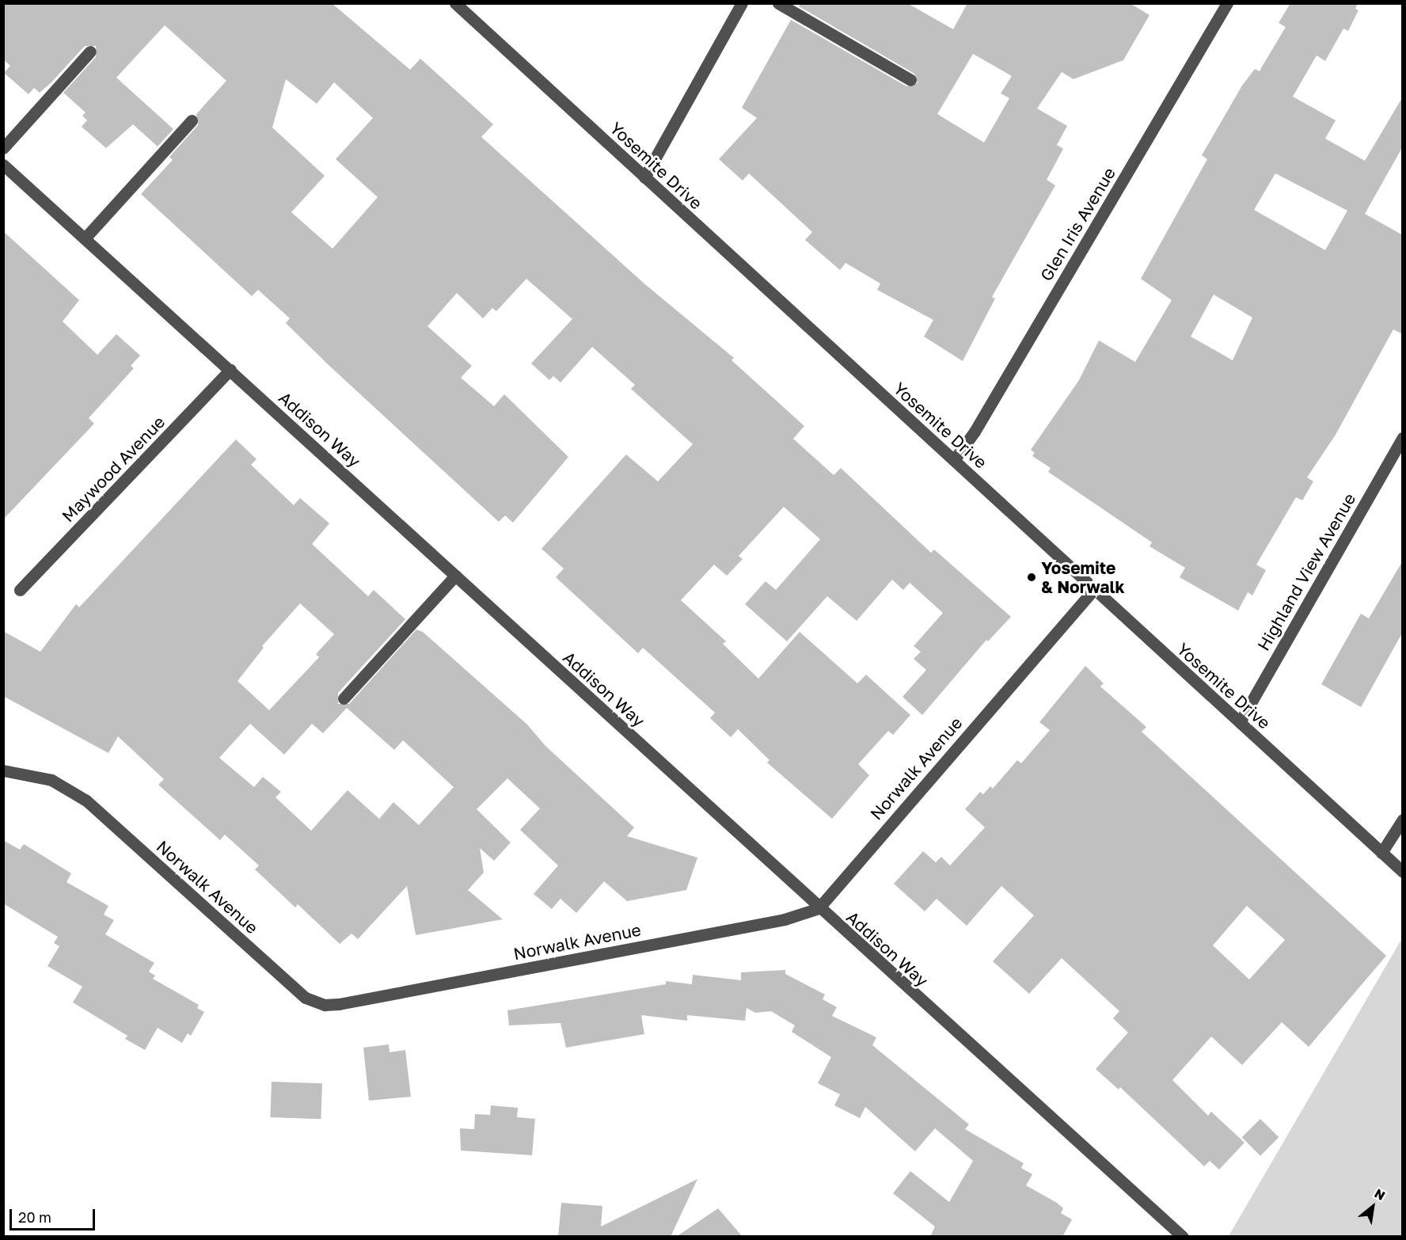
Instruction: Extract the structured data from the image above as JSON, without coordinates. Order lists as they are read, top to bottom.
{
  "streets": {
    "street": [
      "Yosemite Drive",
      "Glen Iris Avenue",
      "Addison Way",
      "Maywood Avenue",
      "Highland View Avenue",
      "Norwalk Avenue"
    ]
  },
  "crossings": [
    ["Yosemite Drive", "Glen Iris Avenue"],
    ["Yosemite Drive", "Highland View Avenue"],
    ["Yosemite Drive", "Norwalk Avenue"],
    ["Addison Way", "Maywood Avenue"],
    ["Addison Way", "Norwalk Avenue"]
  ],
  "places": ["Yosemite & Norwalk"],
  "scale_bar": "20 m",
  "north": "top right"
}
